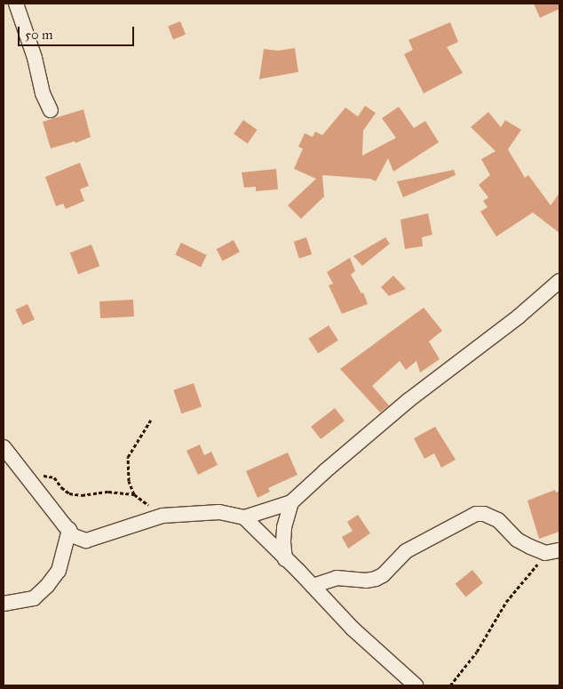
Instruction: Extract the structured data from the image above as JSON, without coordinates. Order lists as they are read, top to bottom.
{
  "scale_bar": "50 m"
}
